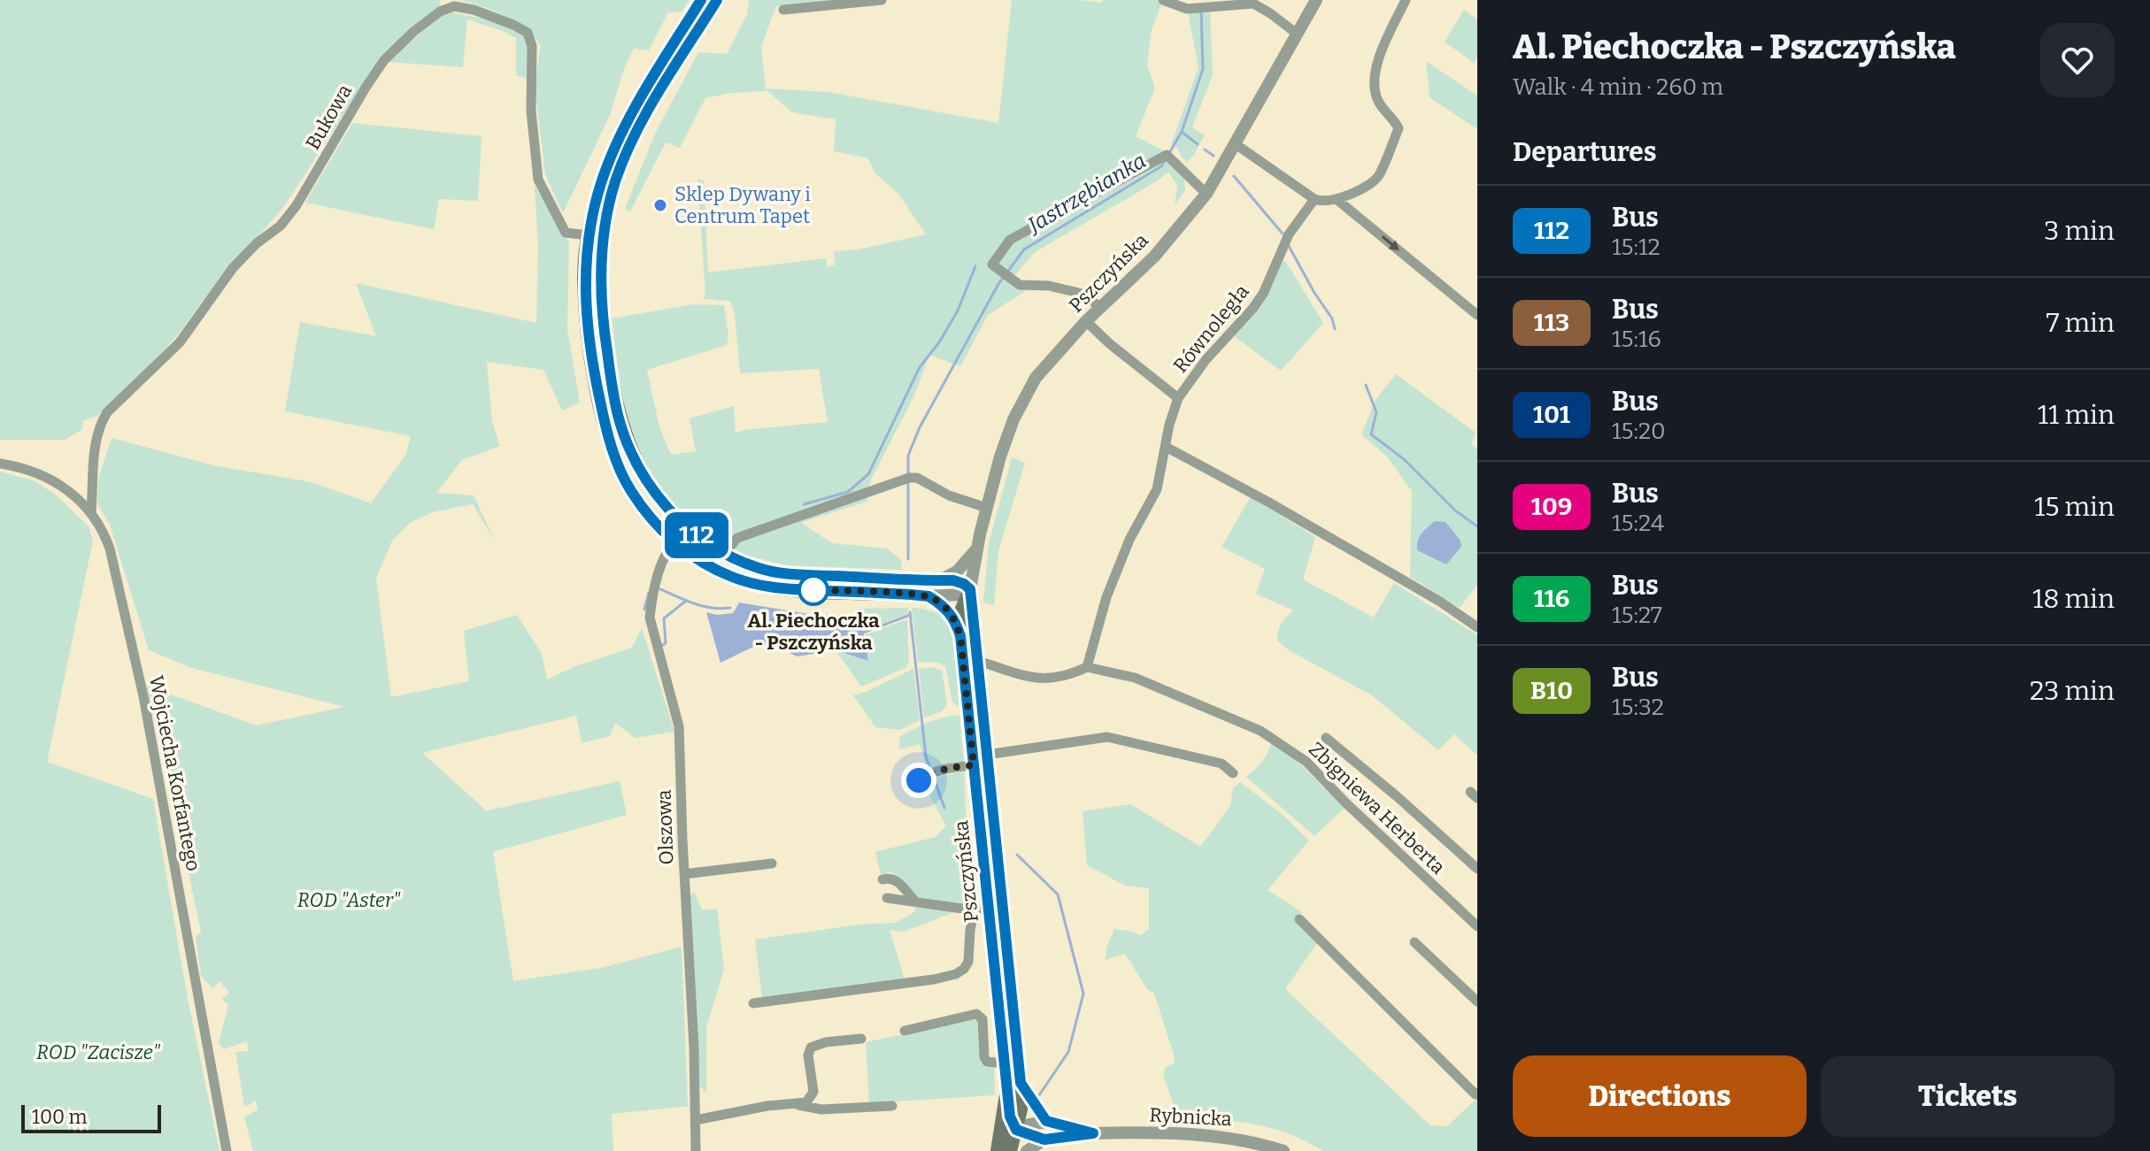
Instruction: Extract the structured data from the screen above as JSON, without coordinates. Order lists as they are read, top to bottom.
{
  "streets": {
    "main road": ["Pszczyńska"],
    "street": [
      "Bukowa",
      "Równoległa",
      "Wojciecha Korfantego",
      "Zbigniewa Herberta",
      "Olszowa",
      "Rybnicka"
    ]
  },
  "crossings": [
    ["Bukowa", "Wojciecha Korfantego"],
    ["Pszczyńska", "Rybnicka"],
    ["Równoległa", "Zbigniewa Herberta"]
  ],
  "water": ["Jastrzębianka"],
  "parks": ["ROD \"Aster\"", "ROD \"Zacisze\""],
  "places": ["Sklep Dywany i Centrum Tapet", "Al. Piechoczka - Pszczyńska"],
  "lines": ["bus line 112"],
  "scale_bar": "100 m",
  "page": {
    "on_map": "112",
    "heading": [
      ["Al. Piechoczka - Pszczyńska", "Walk · 4 min · 260 m"],
      "Departures"
    ],
    "list": [
      {
        "mark": "112",
        "name": "Bus",
        "note": "15:12",
        "value": "3 min"
      },
      {
        "mark": "113",
        "name": "Bus",
        "note": "15:16",
        "value": "7 min"
      },
      {
        "mark": "101",
        "name": "Bus",
        "note": "15:20",
        "value": "11 min"
      },
      {
        "mark": "109",
        "name": "Bus",
        "note": "15:24",
        "value": "15 min"
      },
      {
        "mark": "116",
        "name": "Bus",
        "note": "15:27",
        "value": "18 min"
      },
      {
        "mark": "B10",
        "name": "Bus",
        "note": "15:32",
        "value": "23 min"
      }
    ],
    "buttons": ["Directions", "Tickets"],
    "scale": "100 m"
  }
}
